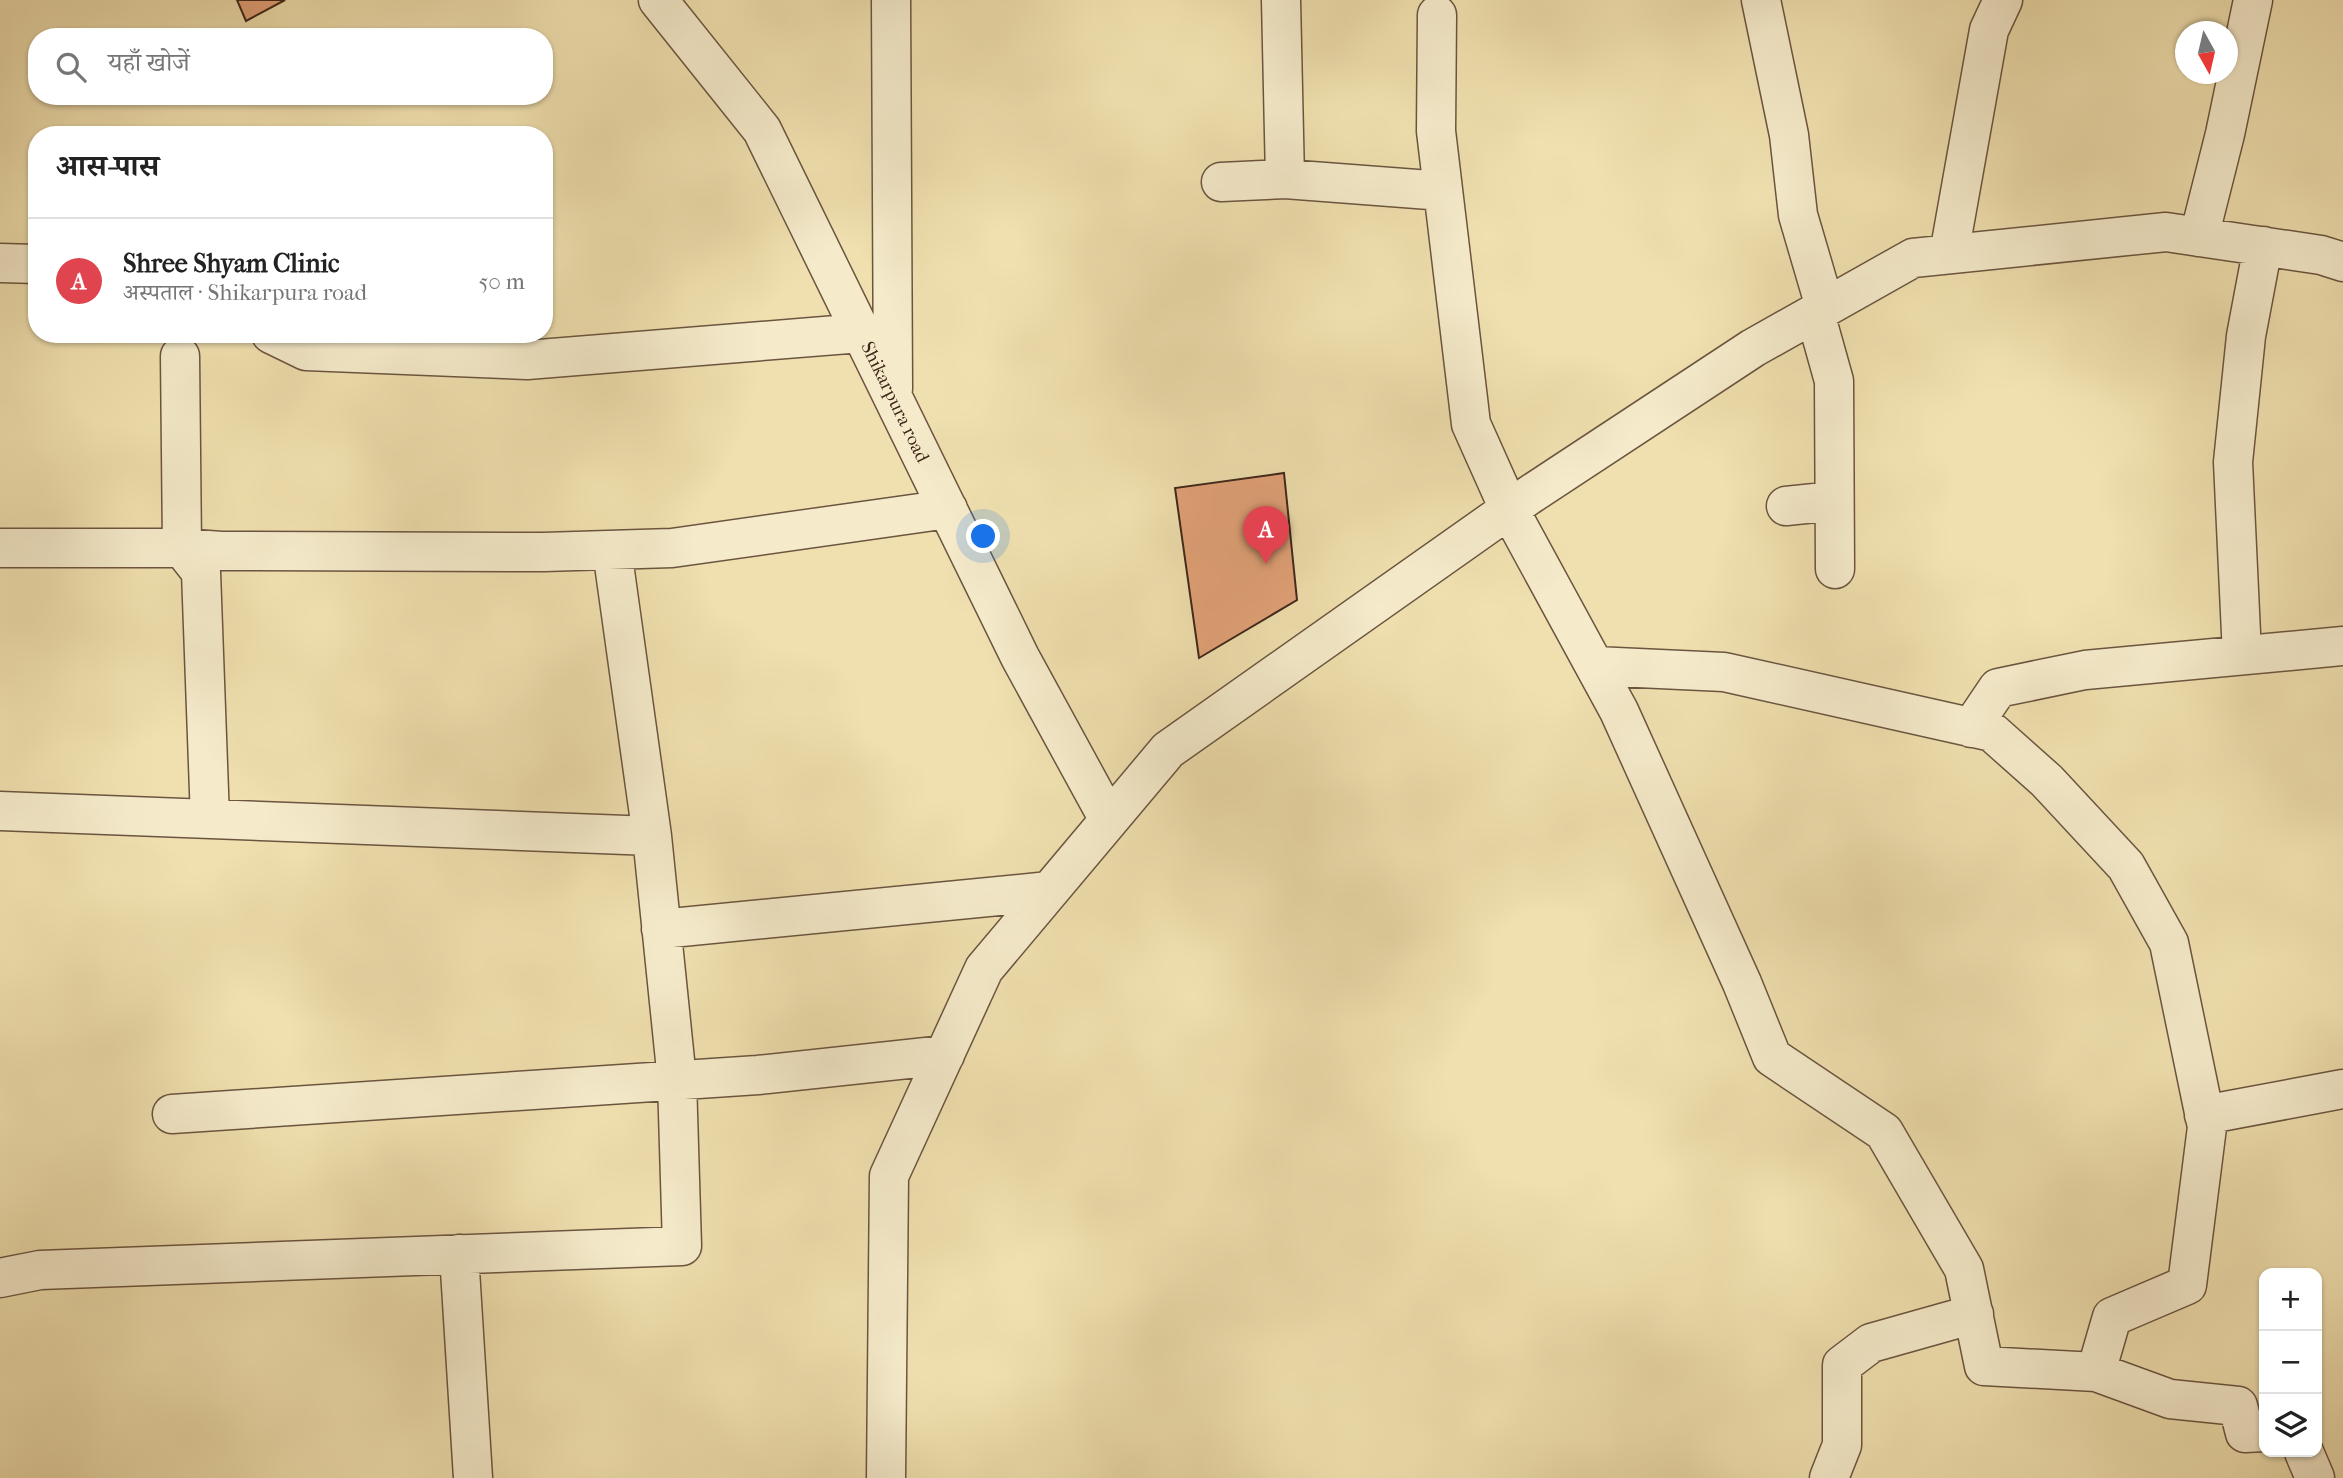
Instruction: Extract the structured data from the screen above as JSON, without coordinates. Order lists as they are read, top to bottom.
{
  "streets": {
    "street": ["Shikarpura road"]
  },
  "north": "bottom",
  "page": {
    "search": "यहाँ खोजें",
    "heading": "आस-पास",
    "list": [
      {
        "mark": "A",
        "name": "Shree Shyam Clinic",
        "note": "अस्पताल · Shikarpura road",
        "value": "50 m"
      }
    ],
    "pins": "A",
    "map_buttons": ["+", "−"]
  }
}
